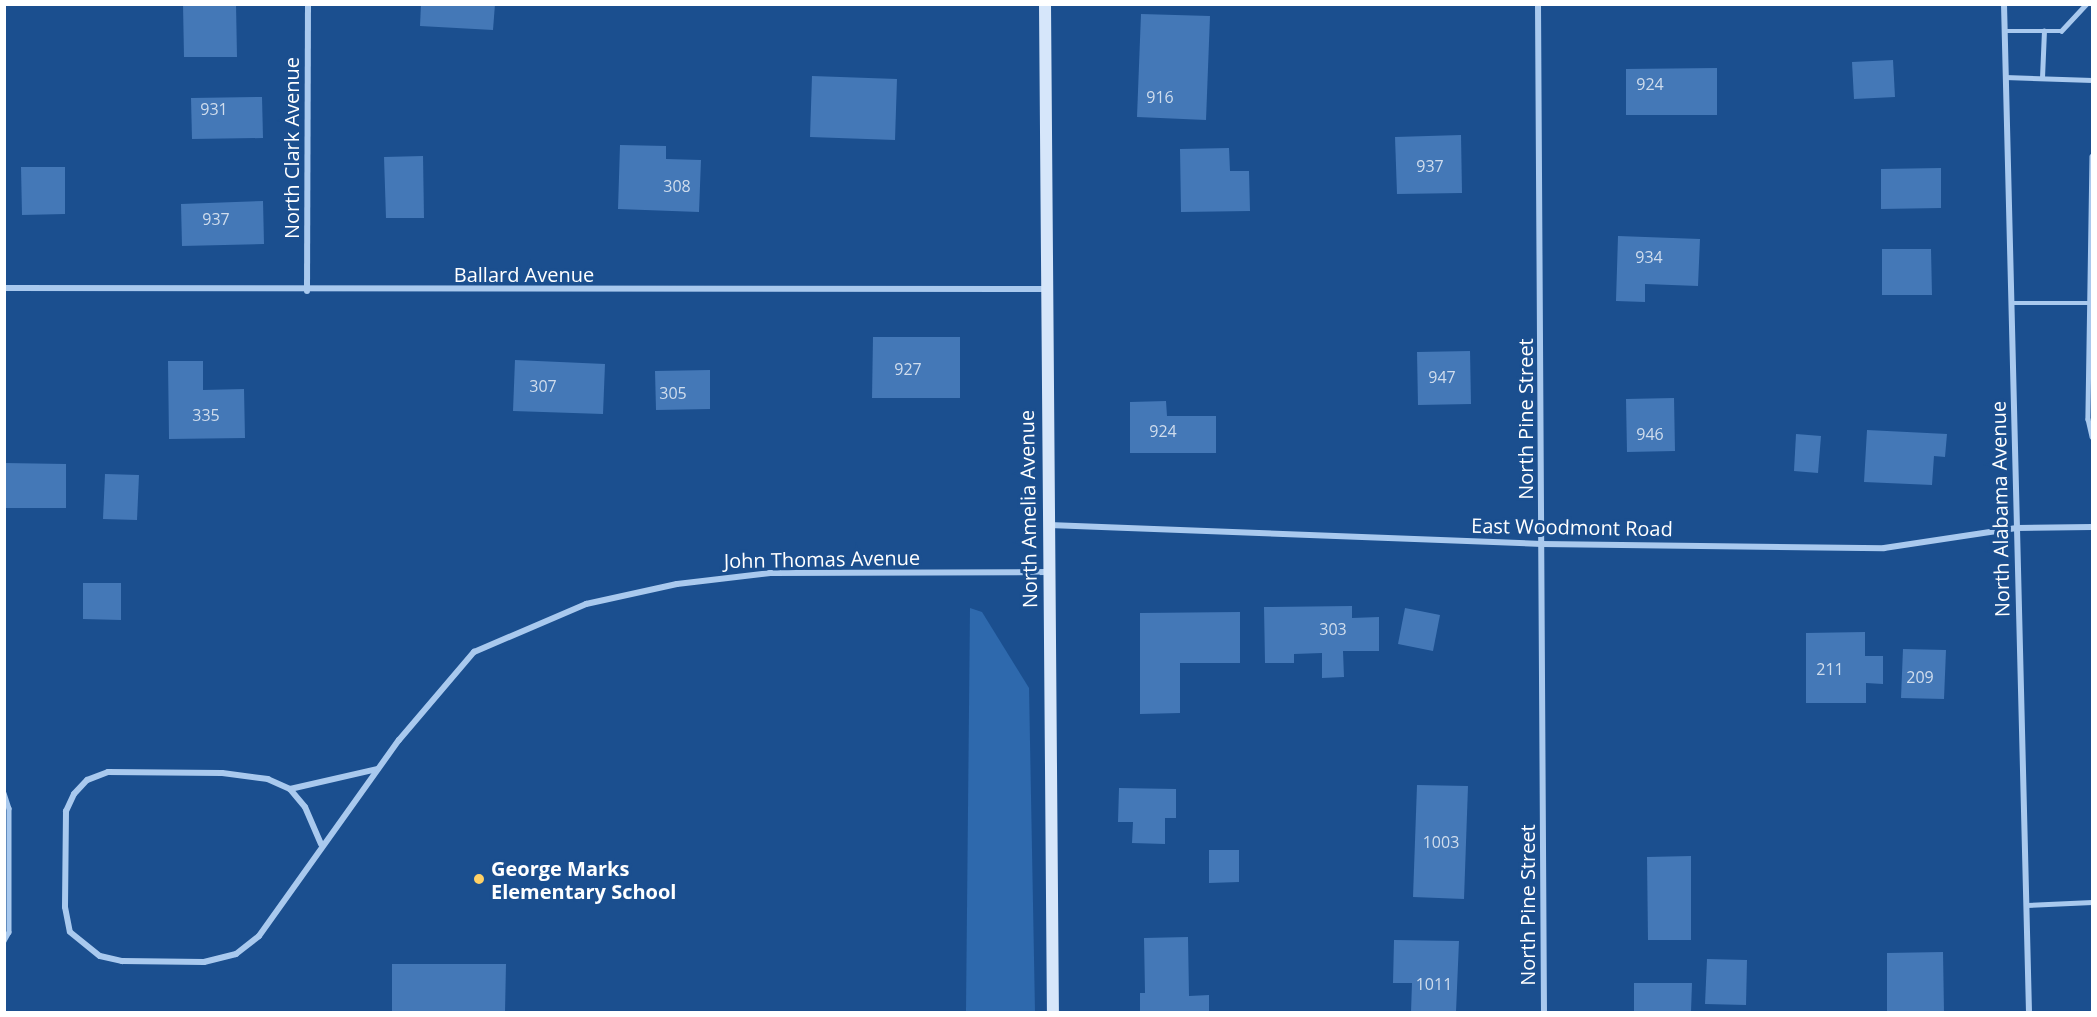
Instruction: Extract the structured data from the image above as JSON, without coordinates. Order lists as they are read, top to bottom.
{
  "streets": {
    "main road": ["North Amelia Avenue"],
    "street": [
      "North Clark Avenue",
      "Ballard Avenue",
      "North Pine Street",
      "North Alabama Avenue",
      "East Woodmont Road",
      "John Thomas Avenue"
    ]
  },
  "crossings": [
    ["North Clark Avenue", "Ballard Avenue"],
    ["Ballard Avenue", "North Amelia Avenue"],
    ["North Pine Street", "East Woodmont Road"],
    ["North Amelia Avenue", "East Woodmont Road"],
    ["North Amelia Avenue", "John Thomas Avenue"],
    ["North Alabama Avenue", "East Woodmont Road"]
  ],
  "places": ["George Marks Elementary School"],
  "house_numbers": [
    "924",
    "916",
    "931",
    "937",
    "308",
    "937",
    "934",
    "927",
    "947",
    "307",
    "305",
    "335",
    "924",
    "946",
    "303",
    "211",
    "209",
    "1003",
    "1011"
  ]
}
